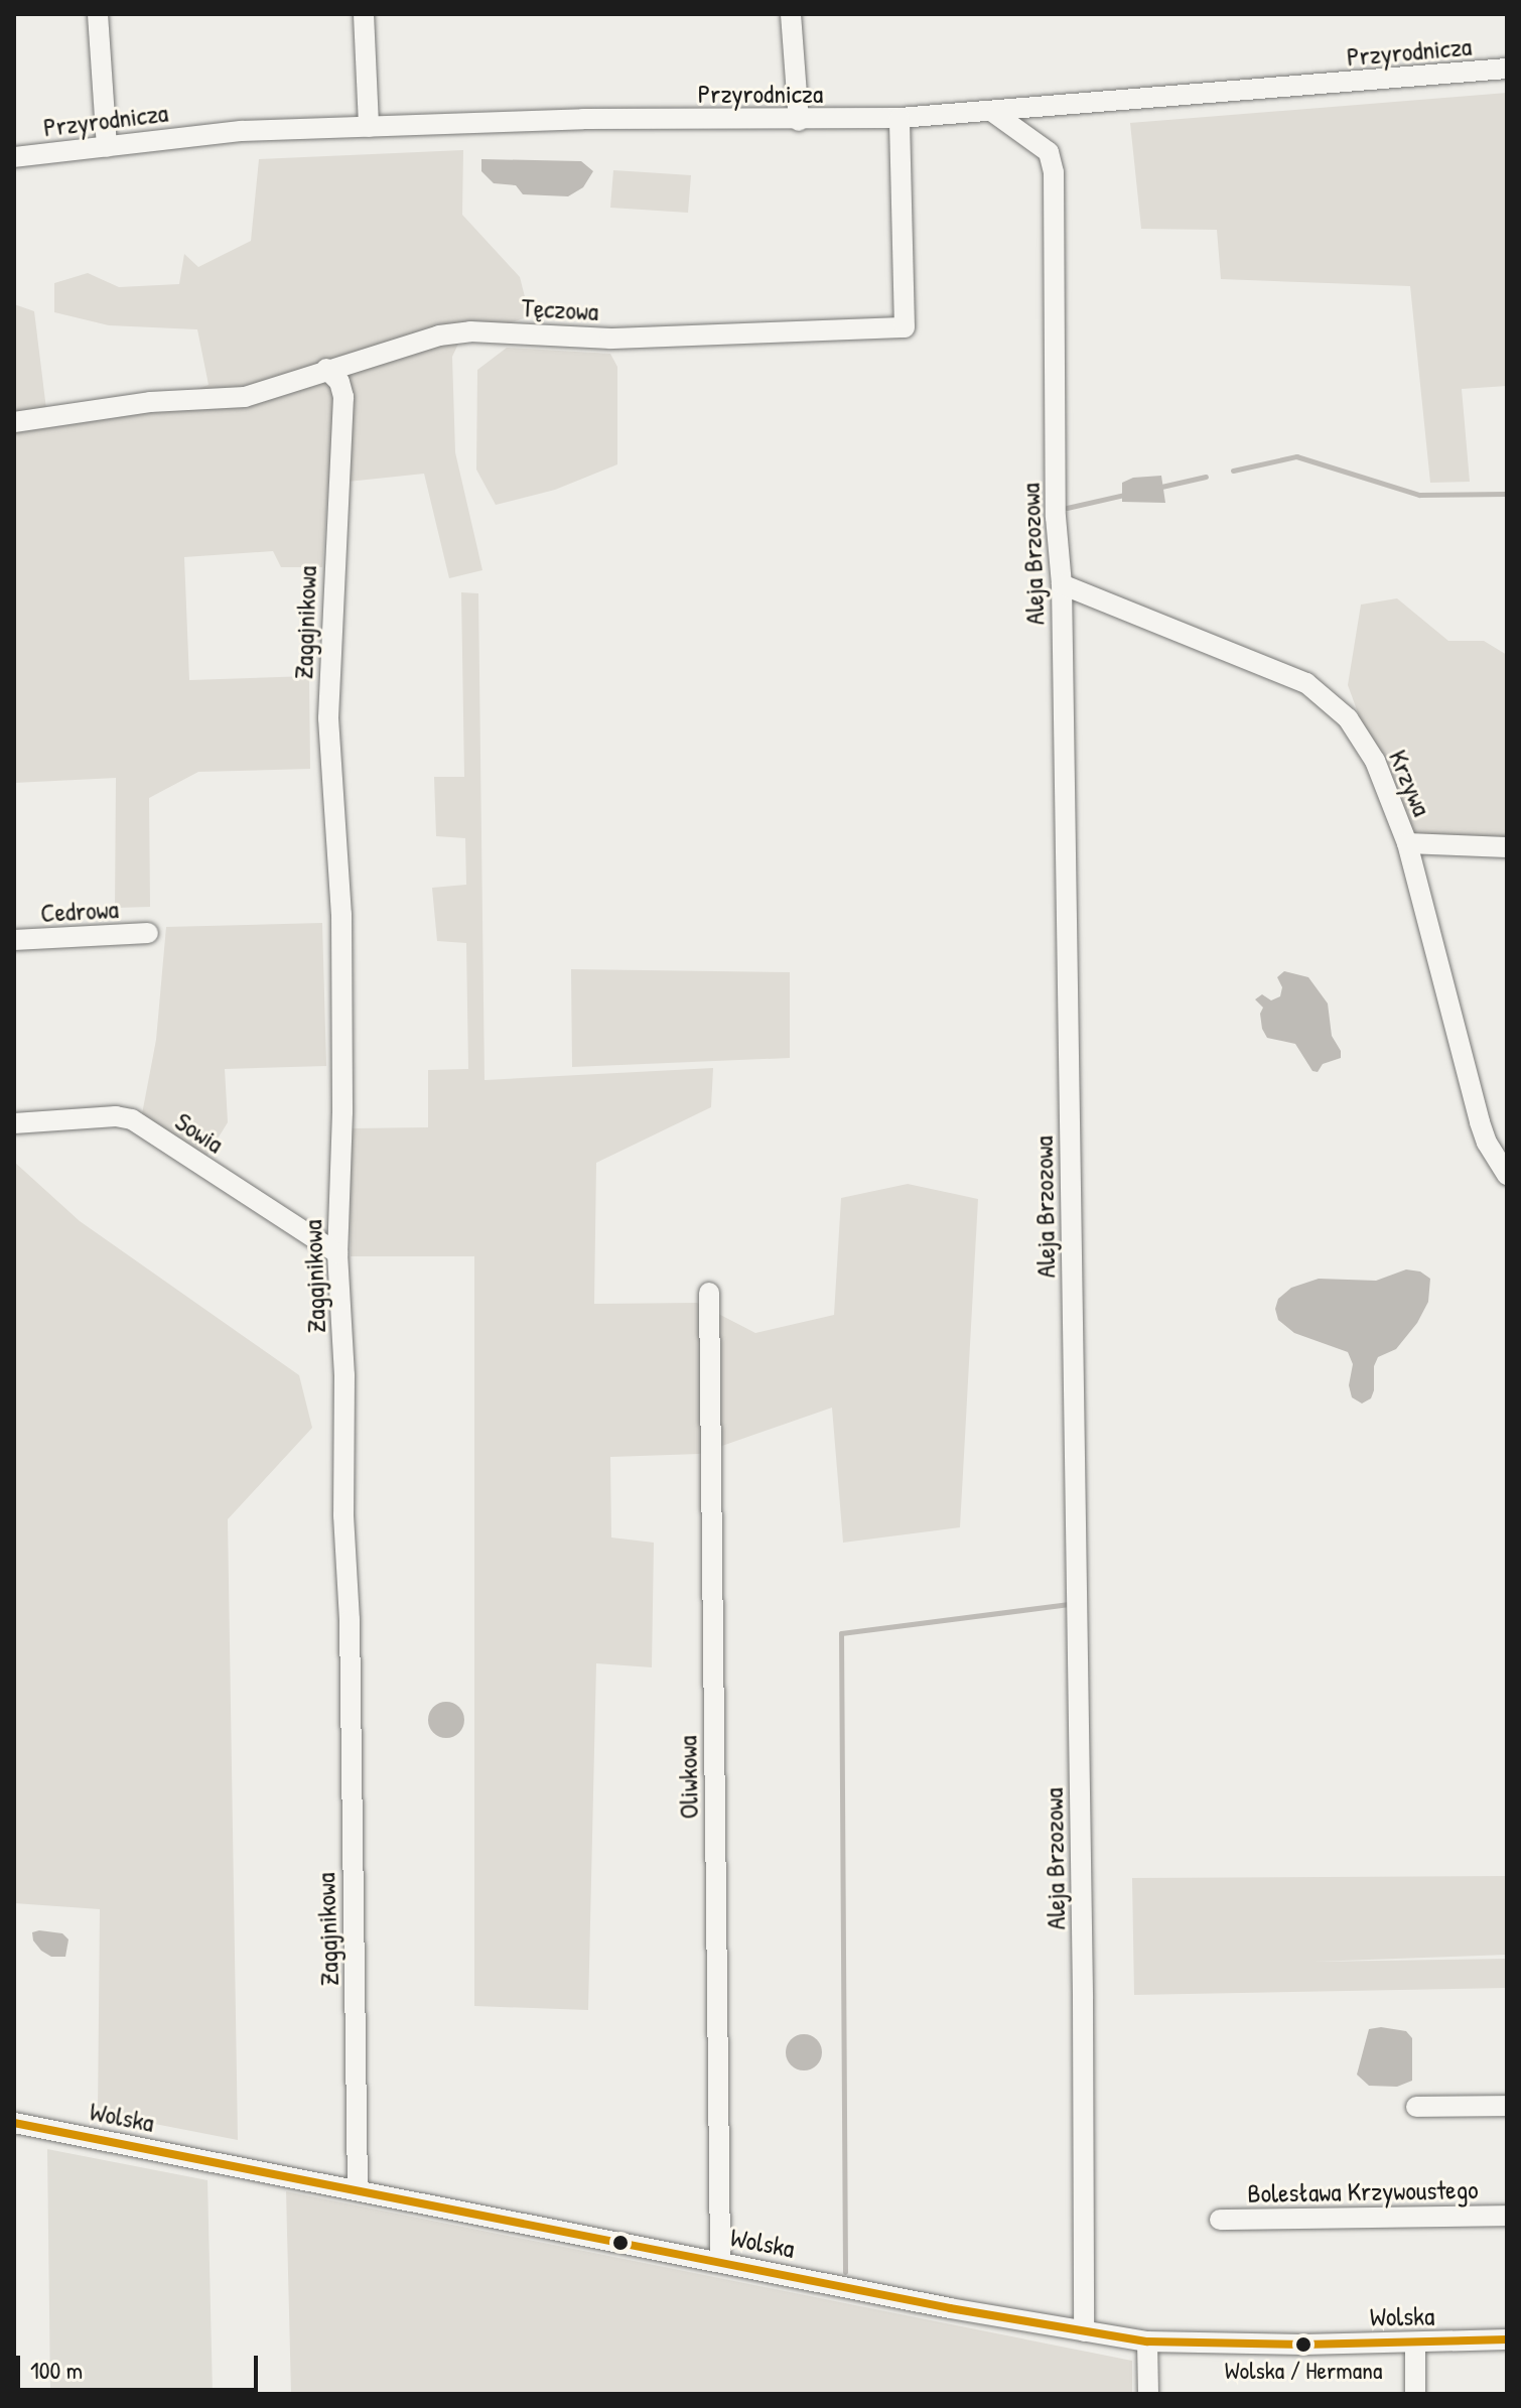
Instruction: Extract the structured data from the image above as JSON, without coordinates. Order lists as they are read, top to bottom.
{
  "streets": {
    "street": [
      "Przyrodnicza",
      "Tęczowa",
      "Aleja Brzozowa",
      "Zagajnikowa",
      "Krzywa",
      "Cedrowa",
      "Sowia",
      "Oliwkowa",
      "Wolska",
      "Bolesława Krzywoustego"
    ]
  },
  "crossings": [
    ["Przyrodnicza", "Tęczowa"],
    ["Przyrodnicza", "Aleja Brzozowa"],
    ["Tęczowa", "Zagajnikowa"],
    ["Aleja Brzozowa", "Krzywa"],
    ["Aleja Brzozowa", "Wolska"],
    ["Zagajnikowa", "Sowia"],
    ["Zagajnikowa", "Wolska"],
    ["Oliwkowa", "Wolska"]
  ],
  "places": ["Wolska / Hermana"],
  "scale_bar": "100 m"
}
